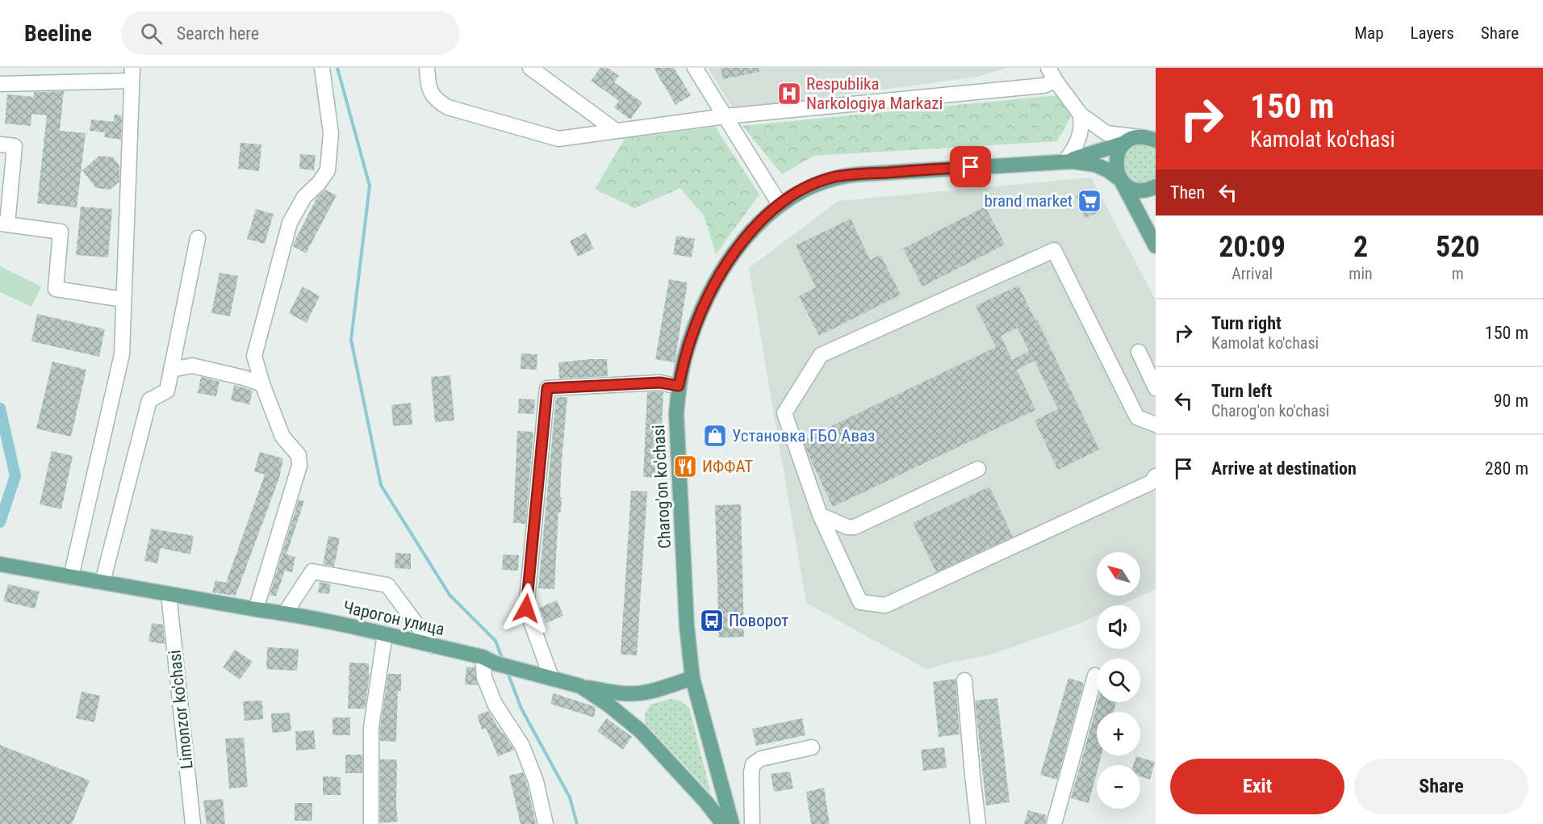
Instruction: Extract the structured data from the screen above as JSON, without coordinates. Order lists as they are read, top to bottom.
{
  "streets": {
    "main road": ["Charog'on ko'chasi", "Чарогон улица"],
    "street": ["Limonzor ko'chasi"]
  },
  "crossings": [
    ["Чарогон улица", "Limonzor ko'chasi"]
  ],
  "places": {
    "hospital": ["Respublika Narkologiya Markazi"],
    "supermarket": ["brand market"],
    "shop": ["Установка ГБО Аваз"],
    "restaurant": ["ИФФАТ"],
    "bus stop": ["Поворот"]
  },
  "north": "top left",
  "page": {
    "header": "Beeline",
    "search": "Search here",
    "nav": ["Map", "Layers", "Share"],
    "turn": ["150 m", "Kamolat ko'chasi"],
    "then": "Then",
    "eta": [
      "20:09",
      "Arrival",
      "2",
      "min",
      "520",
      "m"
    ],
    "list": [
      {
        "name": "Turn right",
        "note": "Kamolat ko'chasi",
        "value": "150 m"
      },
      {
        "name": "Turn left",
        "note": "Charog'on ko'chasi",
        "value": "90 m"
      },
      {
        "name": "Arrive at destination",
        "value": "280 m"
      }
    ],
    "map_buttons": ["+", "−"],
    "buttons": ["Exit", "Share"]
  }
}
